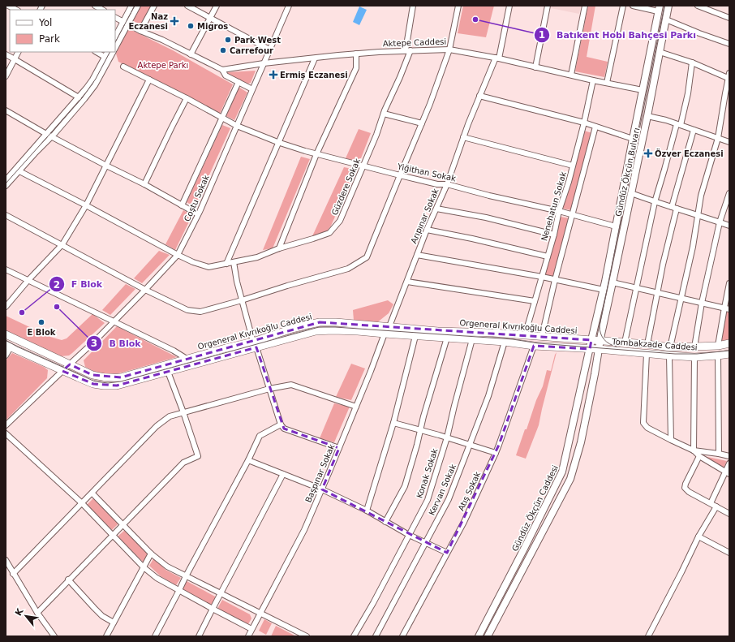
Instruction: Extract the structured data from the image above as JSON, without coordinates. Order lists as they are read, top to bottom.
{
  "streets": {
    "main road": ["Orgeneral Kıvrıkoğlu Caddesi", "Tombakzade Caddesi"],
    "street": [
      "Aktepe Caddesi",
      "Yiğithan Sokak",
      "Gündüz Ökçün Bulvarı",
      "Güzdere Sokak",
      "Coştu Sokak",
      "Nenehatun Sokak",
      "Arıpınar Sokak",
      "Başpınar Sokak",
      "Konak Sokak",
      "Kervan Sokak",
      "Atış Sokak",
      "Gündüz Ökçün Caddesi"
    ]
  },
  "crossings": [
    ["Aktepe Caddesi", "Gündüz Ökçün Bulvarı"],
    ["Aktepe Caddesi", "Güzdere Sokak"],
    ["Aktepe Caddesi", "Coştu Sokak"],
    ["Aktepe Caddesi", "Nenehatun Sokak"],
    ["Aktepe Caddesi", "Arıpınar Sokak"],
    ["Yiğithan Sokak", "Gündüz Ökçün Bulvarı"],
    ["Yiğithan Sokak", "Güzdere Sokak"],
    ["Yiğithan Sokak", "Coştu Sokak"],
    ["Yiğithan Sokak", "Nenehatun Sokak"],
    ["Yiğithan Sokak", "Arıpınar Sokak"],
    ["Gündüz Ökçün Bulvarı", "Orgeneral Kıvrıkoğlu Caddesi"],
    ["Gündüz Ökçün Bulvarı", "Gündüz Ökçün Caddesi"],
    ["Güzdere Sokak", "Coştu Sokak"],
    ["Coştu Sokak", "Orgeneral Kıvrıkoğlu Caddesi"],
    ["Nenehatun Sokak", "Orgeneral Kıvrıkoğlu Caddesi"],
    ["Arıpınar Sokak", "Orgeneral Kıvrıkoğlu Caddesi"],
    ["Orgeneral Kıvrıkoğlu Caddesi", "Tombakzade Caddesi"],
    ["Orgeneral Kıvrıkoğlu Caddesi", "Gündüz Ökçün Caddesi"],
    ["Tombakzade Caddesi", "Başpınar Sokak"],
    ["Tombakzade Caddesi", "Konak Sokak"],
    ["Tombakzade Caddesi", "Kervan Sokak"],
    ["Tombakzade Caddesi", "Atış Sokak"],
    ["Tombakzade Caddesi", "Gündüz Ökçün Caddesi"]
  ],
  "parks": ["Aktepe Parkı"],
  "places": {
    "other": [
      "Batıkent Hobi Bahçesi Parkı",
      "Migros",
      "Park West",
      "Carrefour",
      "B Blok",
      "F Blok",
      "E Blok"
    ],
    "health": ["Naz Eczanesi", "Ermiş Eczanesi", "Özver Eczanesi"]
  },
  "legend": ["Yol", "Park"],
  "north": "top left"
}
